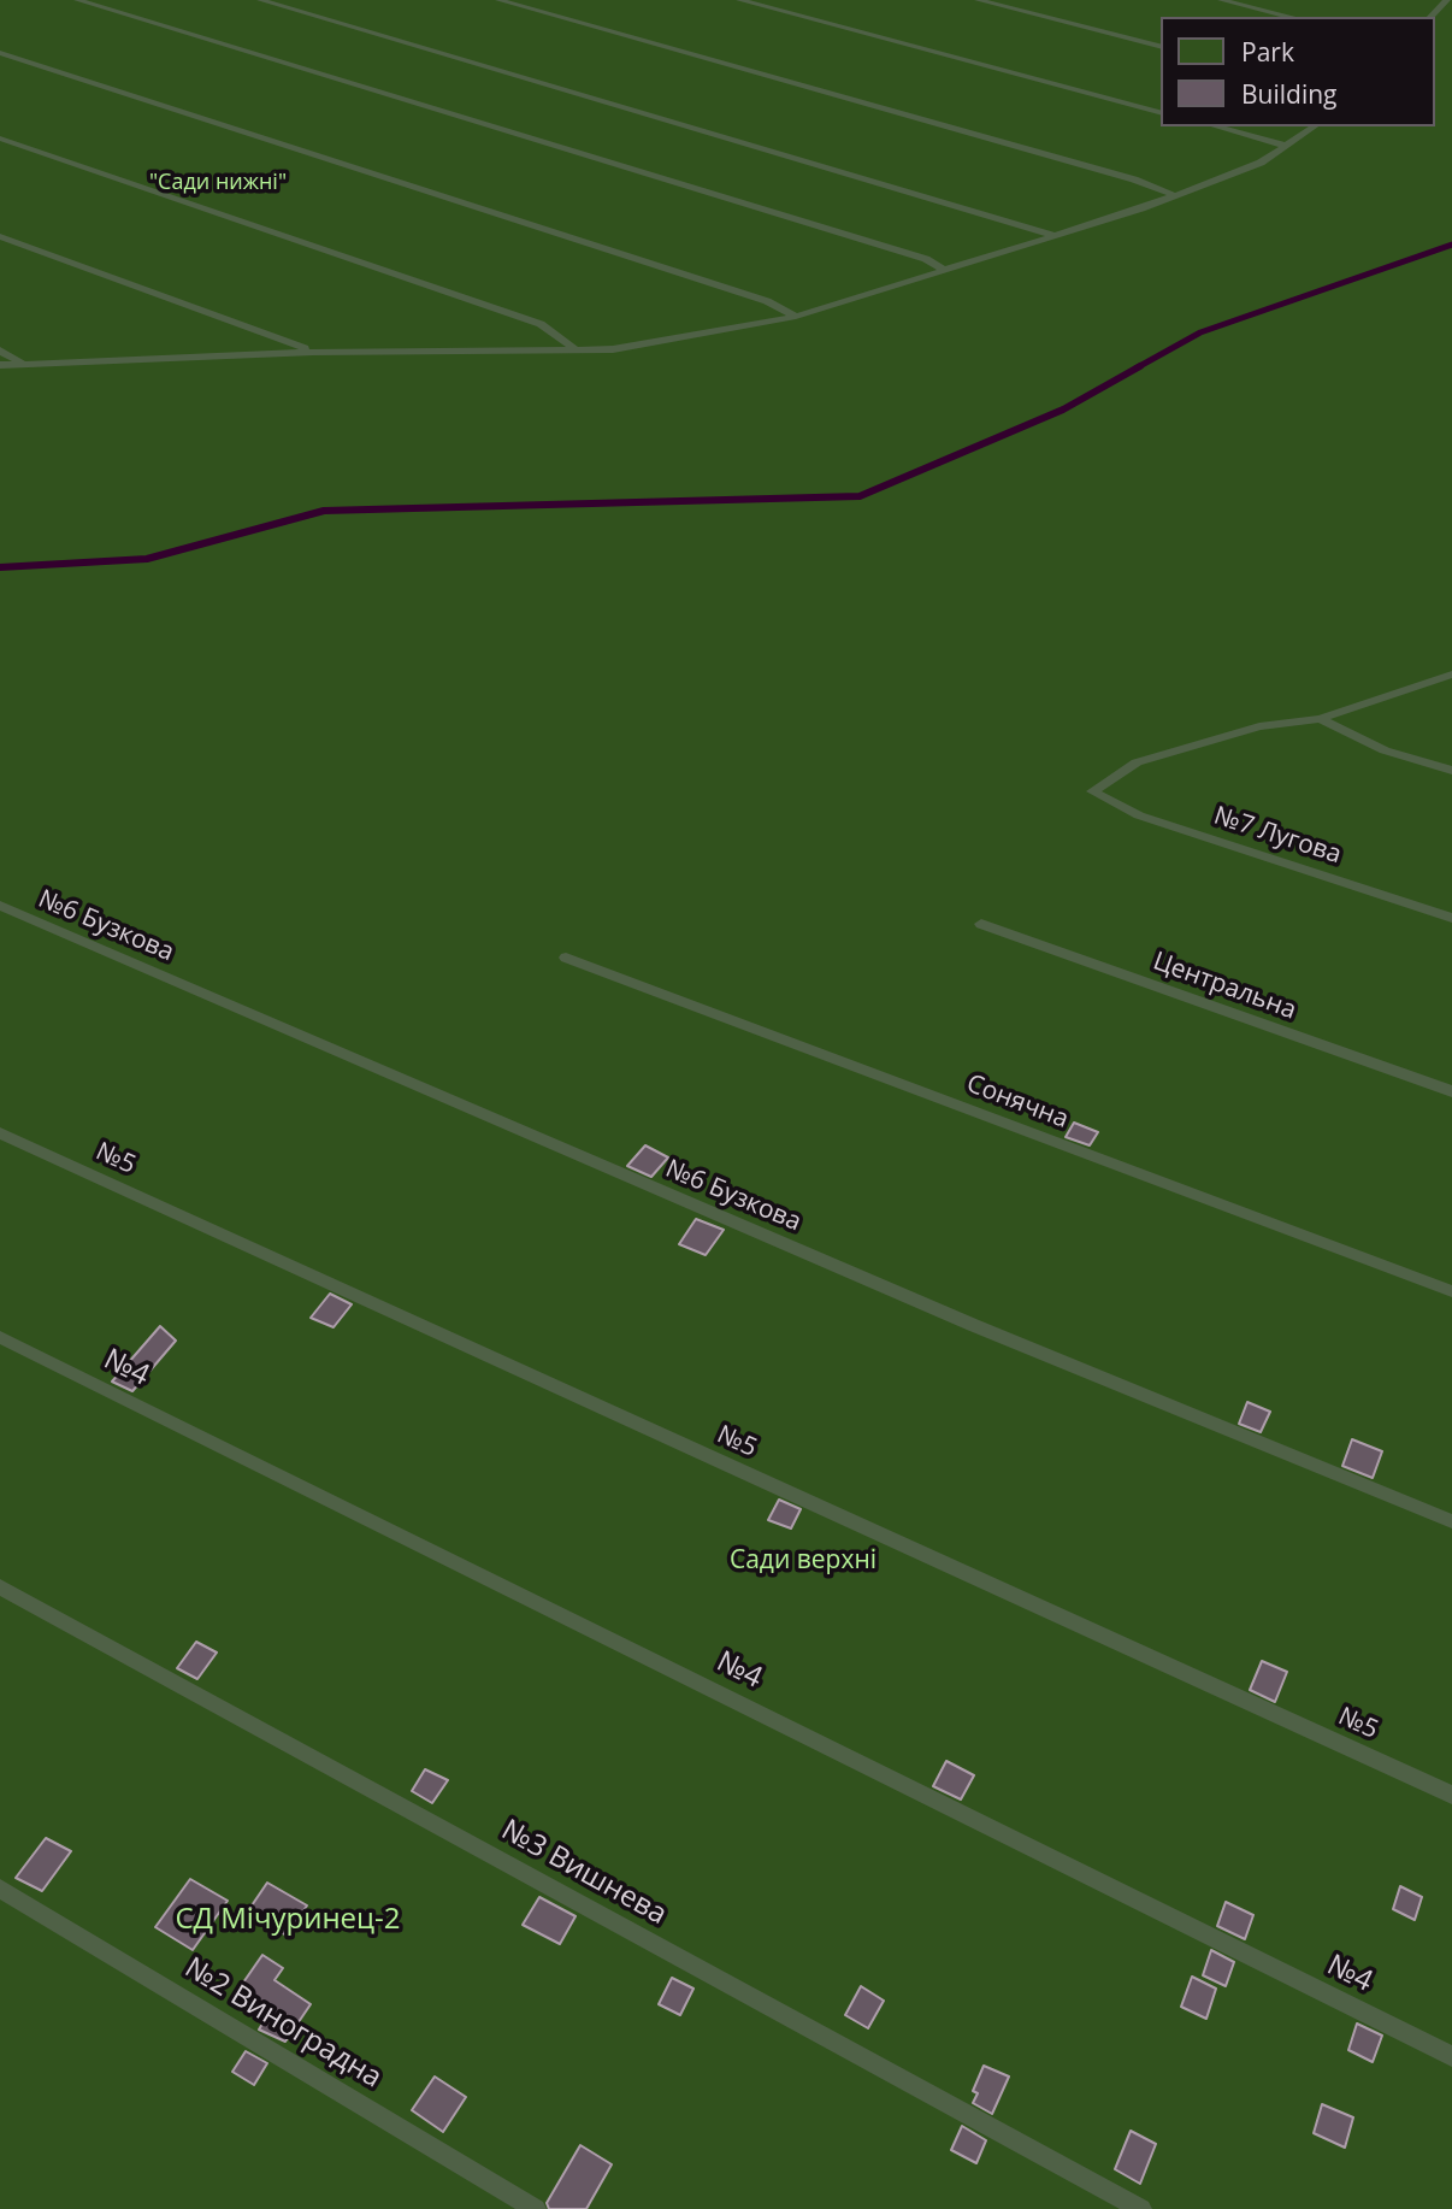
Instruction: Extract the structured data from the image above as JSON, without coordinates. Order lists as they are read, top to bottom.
{
  "streets": {
    "lane": [
      "№7 Лугова",
      "№6 Бузкова",
      "Центральна",
      "Сонячна",
      "№5",
      "№4",
      "№3 Вишнева",
      "№2 Виноградна"
    ]
  },
  "parks": ["\"Сади нижні\"", "Сади верхні", "СД Мічуринец-2"],
  "legend": ["Park", "Building"]
}
